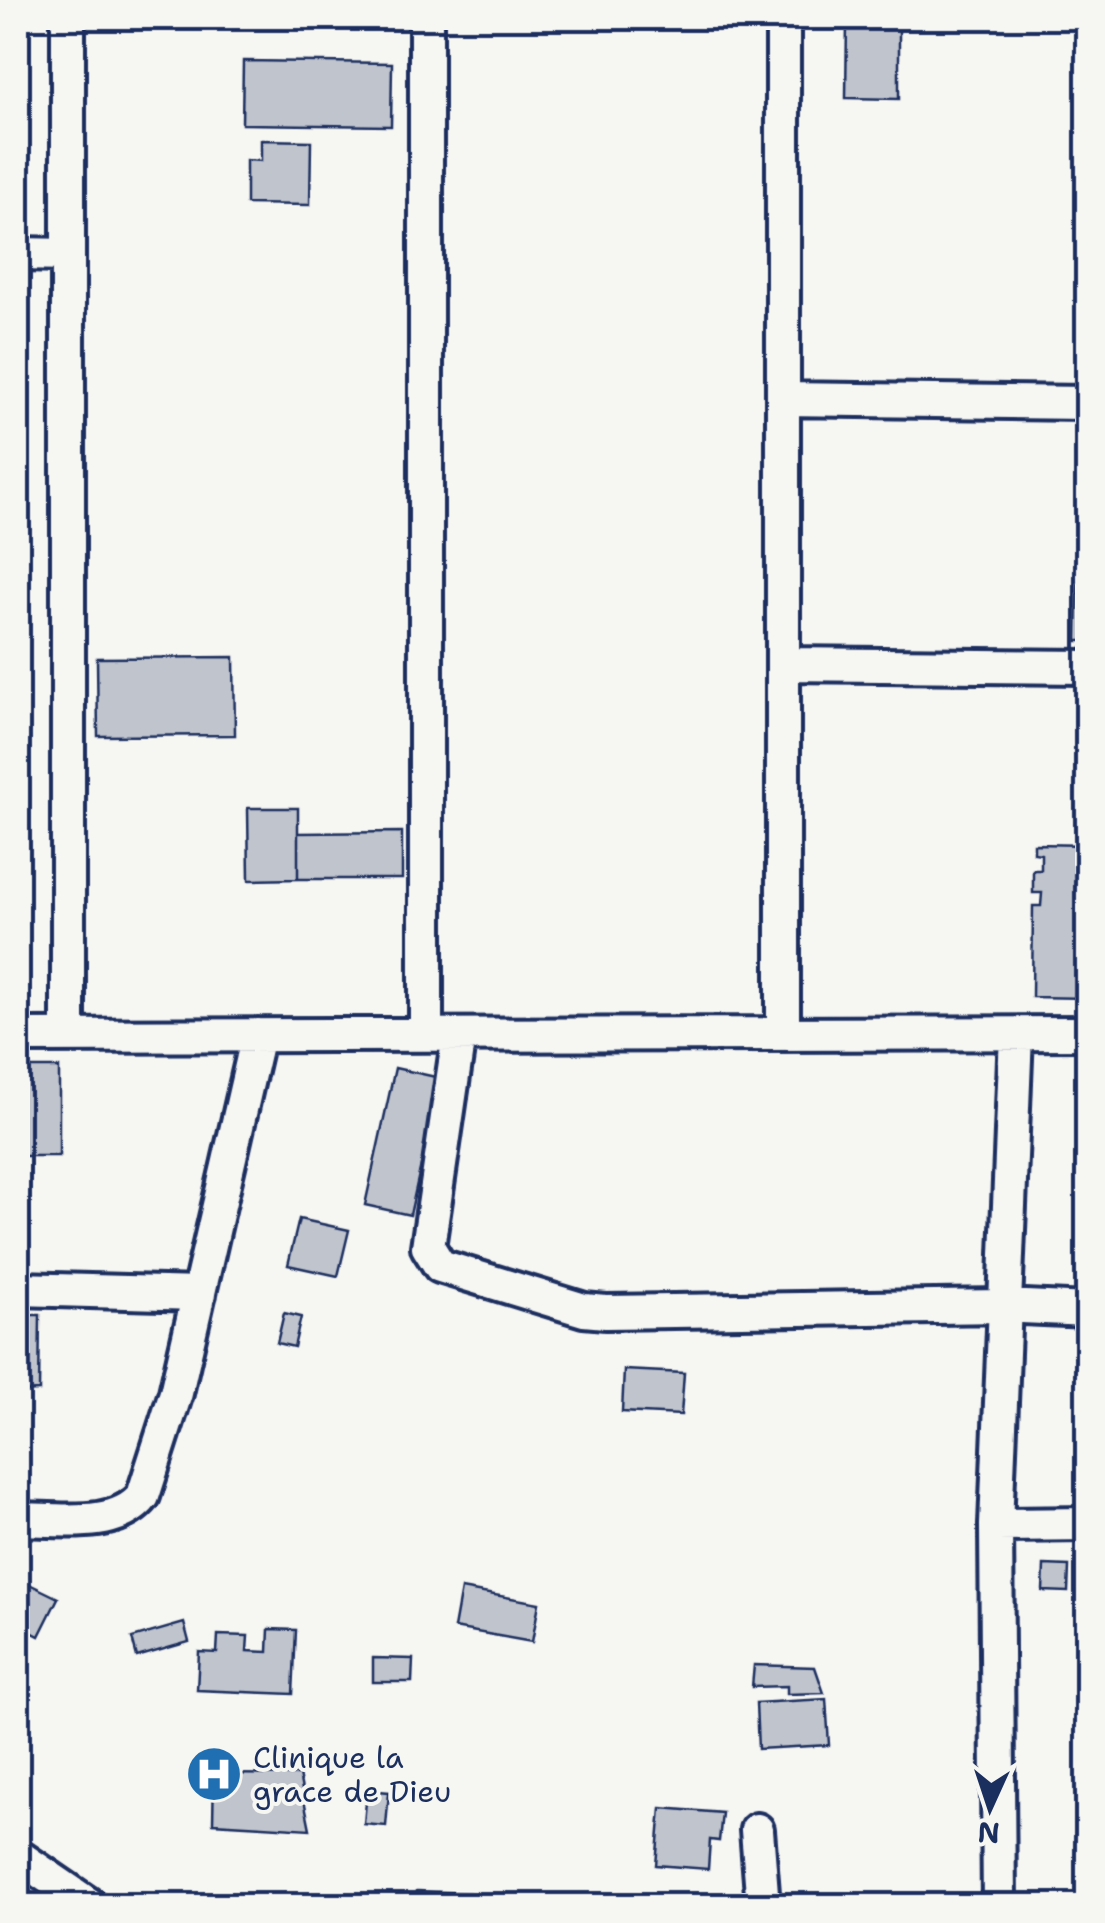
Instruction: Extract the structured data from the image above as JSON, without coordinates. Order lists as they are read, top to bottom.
{
  "places": {
    "hospital": ["Clinique la grace de Dieu"]
  },
  "north": "bottom"
}
